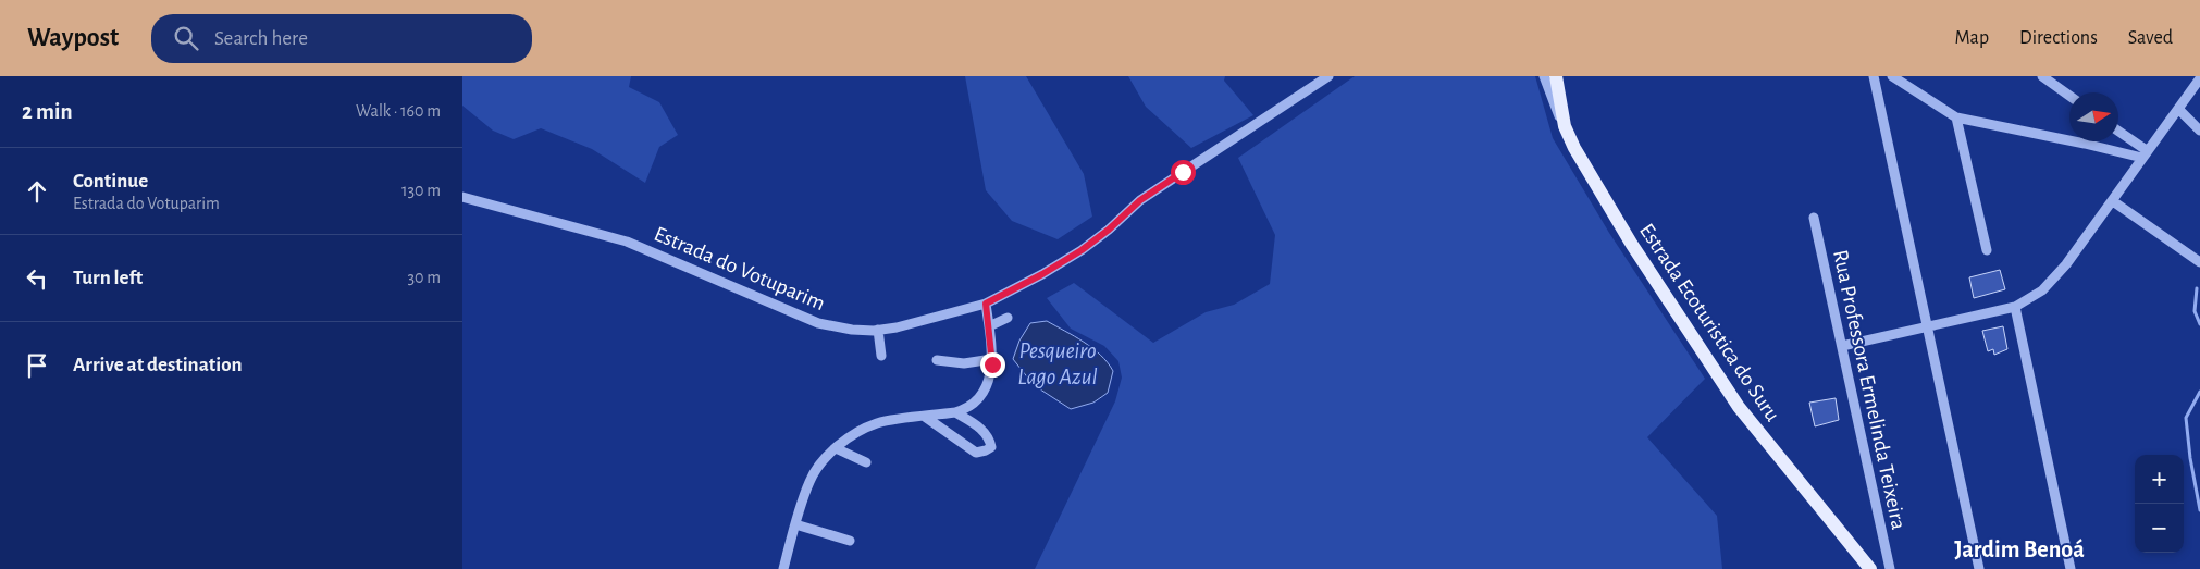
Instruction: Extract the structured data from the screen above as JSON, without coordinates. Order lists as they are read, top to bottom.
{
  "streets": {
    "main road": ["Estrada Ecoturistica do Suru"],
    "street": ["Estrada do Votuparim", "Rua Professora Ermelinda Teixeira"]
  },
  "districts": ["Jardim Benoá"],
  "water": ["Pesqueiro Lago Azul"],
  "north": "right",
  "page": {
    "header": "Waypost",
    "search": "Search here",
    "nav": ["Map", "Directions", "Saved"],
    "heading": ["2 min", "Walk · 160 m"],
    "list": [
      ["Continue", "Estrada do Votuparim", "130 m"],
      ["Turn left", "30 m"],
      "Arrive at destination"
    ],
    "map_buttons": ["+", "−"]
  }
}
